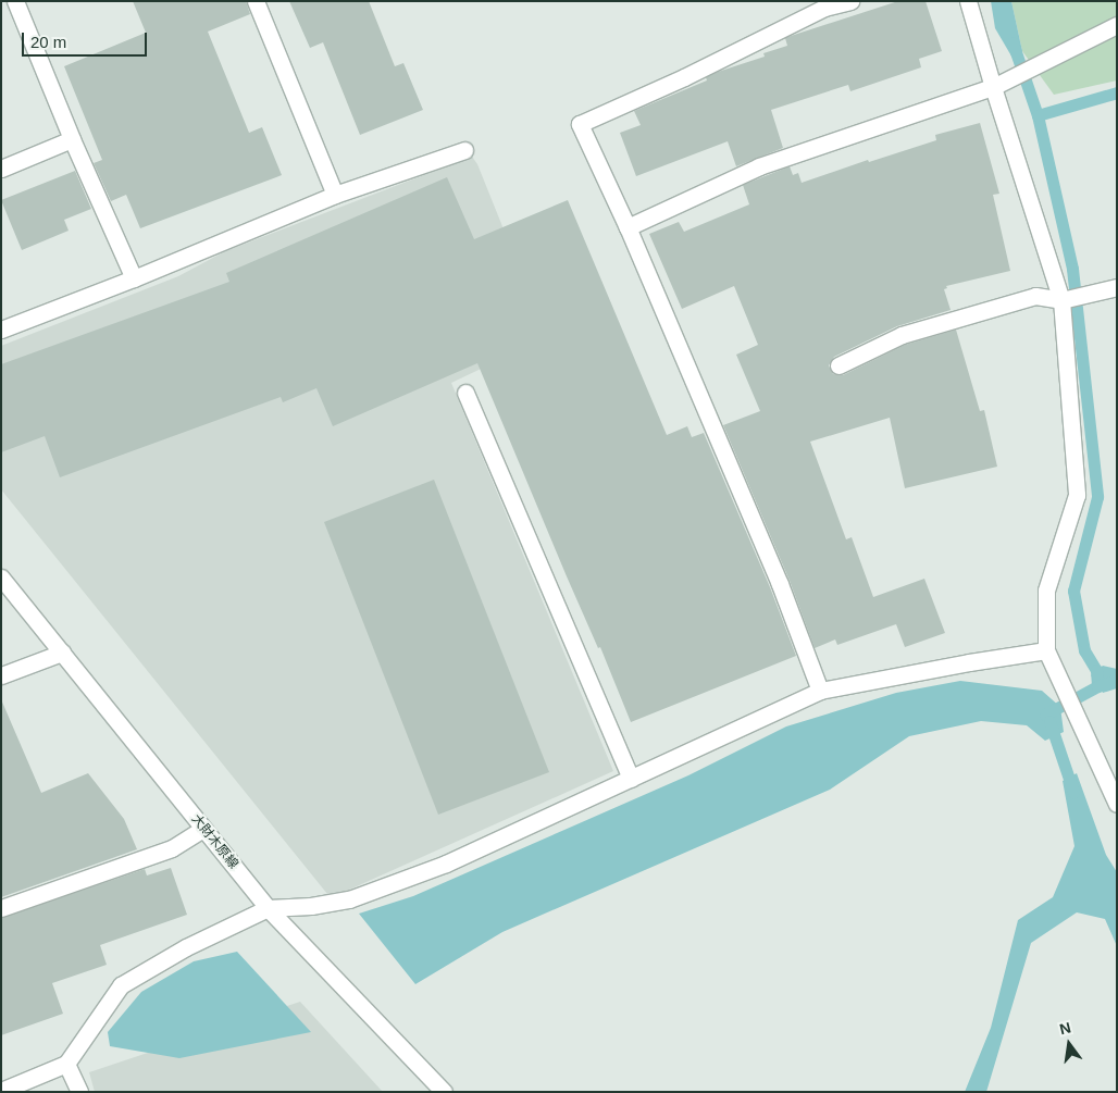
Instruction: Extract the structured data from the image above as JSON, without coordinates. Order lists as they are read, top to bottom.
{
  "streets": {
    "street": ["大財木原線"]
  },
  "scale_bar": "20 m",
  "north": "top"
}
